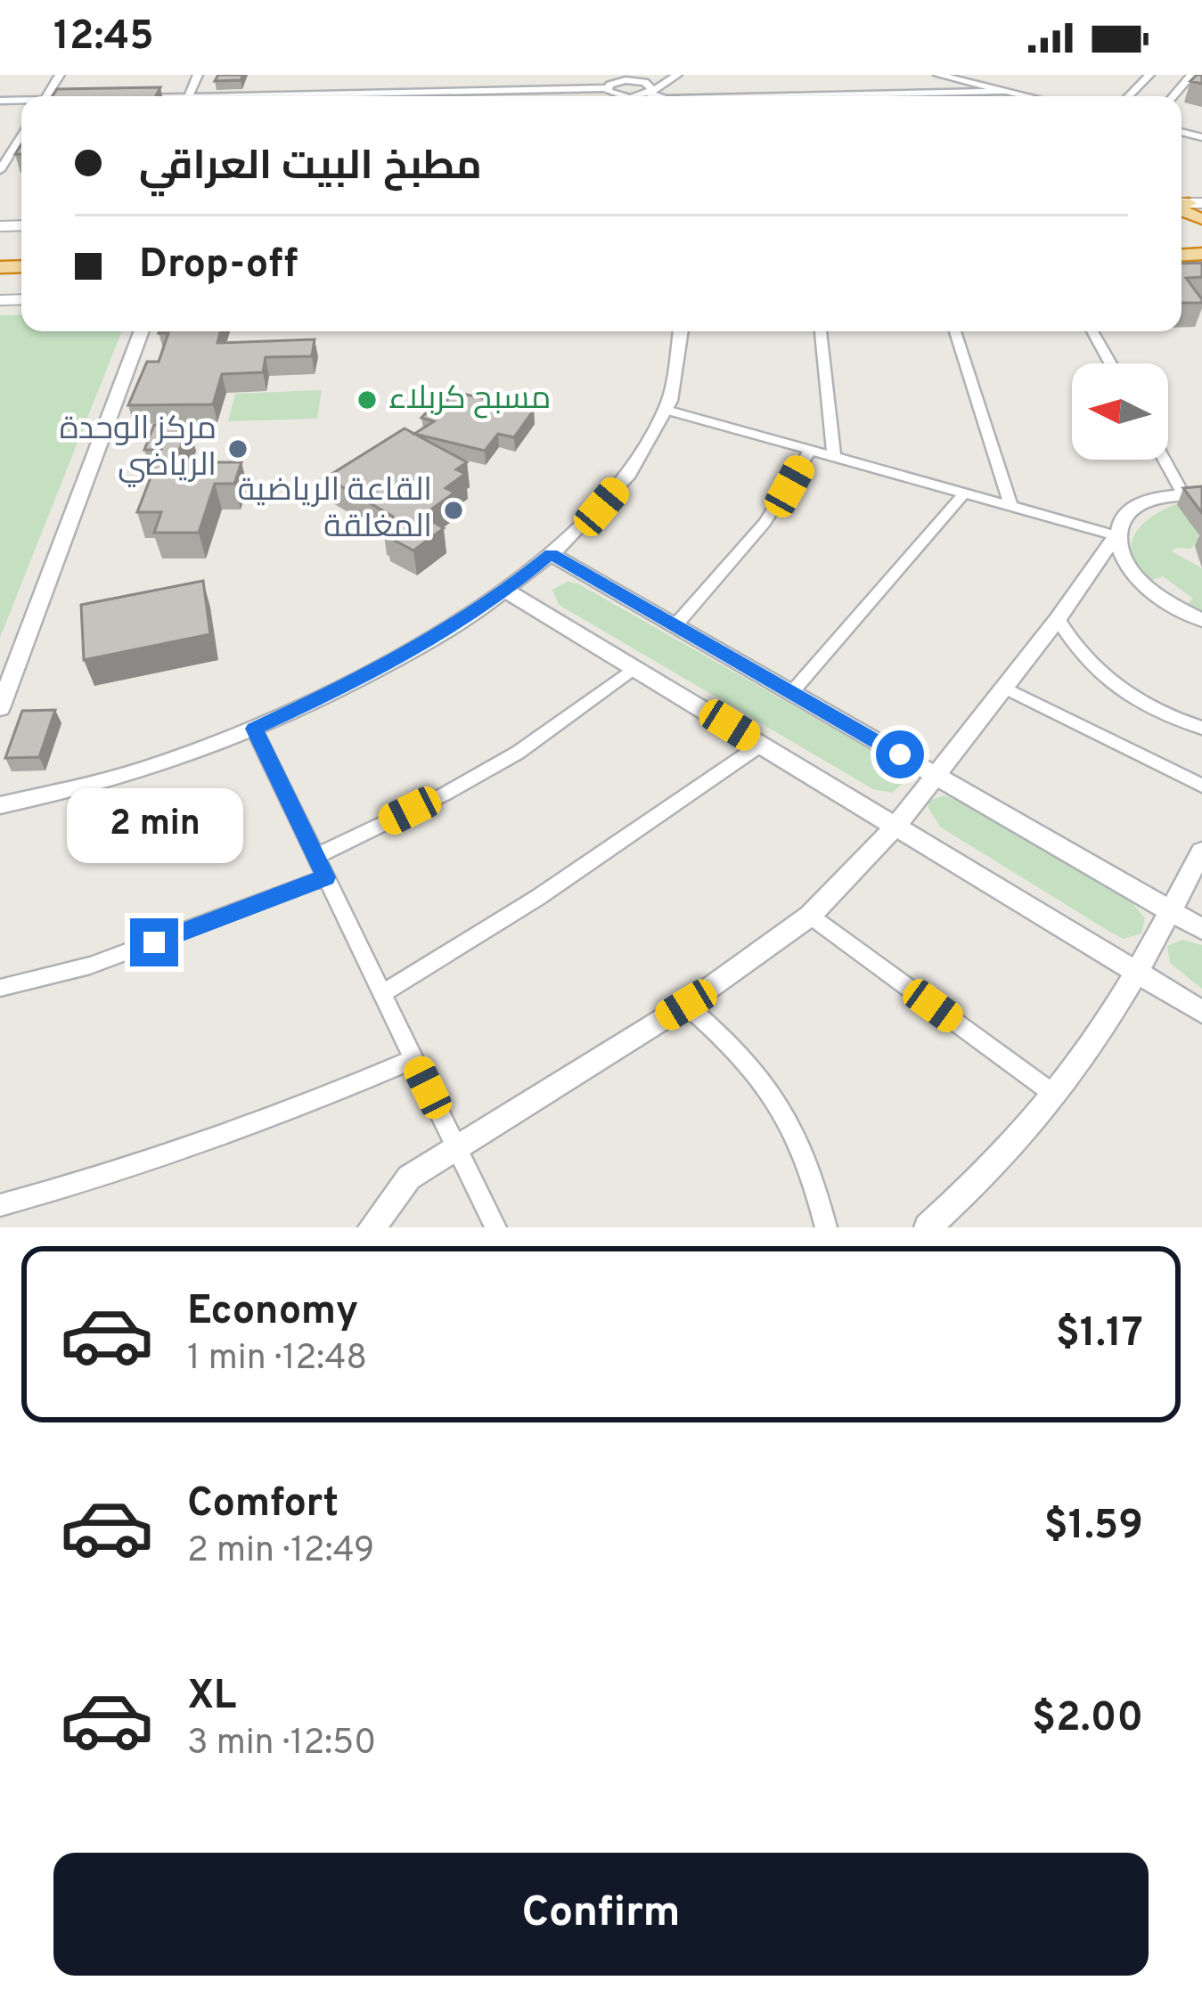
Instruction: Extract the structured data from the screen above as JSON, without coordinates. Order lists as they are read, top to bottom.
{
  "places": ["مسبح كربلاء", "مركز الوحدة الرياضي", "القاعة الرياضية المغلقة"],
  "north": "left",
  "page": {
    "status": "12:45",
    "banner": ["مطبخ البيت العراقي", "Drop-off"],
    "bubble": "2 min",
    "list": [
      {
        "name": "Economy",
        "note": "1 min · 12:48",
        "value": "$1.17"
      },
      {
        "name": "Comfort",
        "note": "2 min · 12:49",
        "value": "$1.59"
      },
      {
        "name": "XL",
        "note": "3 min · 12:50",
        "value": "$2.00"
      }
    ],
    "buttons": "Confirm"
  }
}
